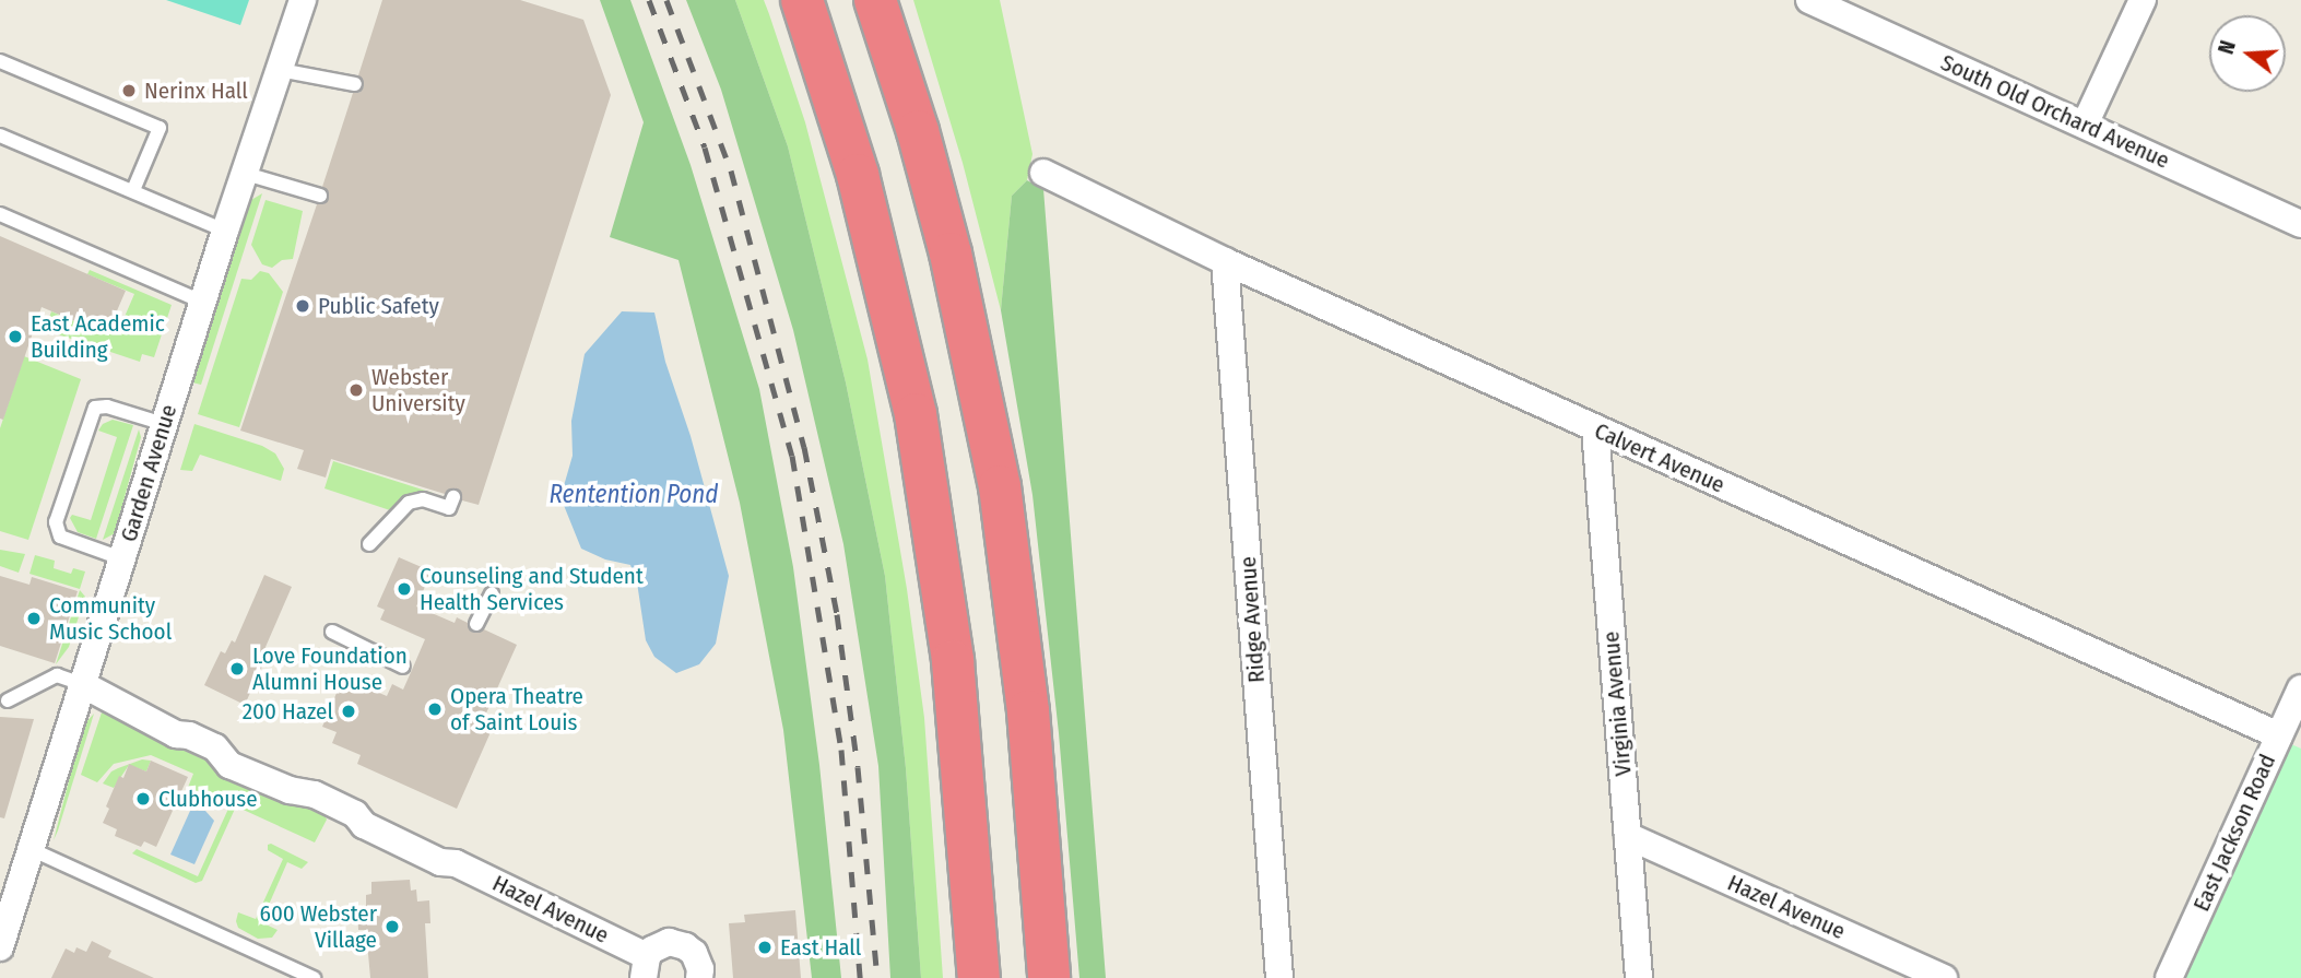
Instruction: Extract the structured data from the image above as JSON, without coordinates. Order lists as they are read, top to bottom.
{
  "streets": {
    "street": [
      "South Old Orchard Avenue",
      "Calvert Avenue",
      "Garden Avenue",
      "Ridge Avenue",
      "Virginia Avenue",
      "East Jackson Road",
      "Hazel Avenue"
    ]
  },
  "crossings": [
    ["Calvert Avenue", "Ridge Avenue"],
    ["Calvert Avenue", "Virginia Avenue"],
    ["Calvert Avenue", "East Jackson Road"],
    ["Garden Avenue", "Hazel Avenue"],
    ["Virginia Avenue", "Hazel Avenue"]
  ],
  "water": ["Rentention Pond"],
  "places": [
    "Nerinx Hall",
    "Public Safety",
    "East Academic Building",
    "Webster University",
    "Counseling and Student Health Services",
    "Community Music School",
    "Love Foundation Alumni House",
    "Opera Theatre of Saint Louis",
    "200 Hazel",
    "Clubhouse",
    "600 Webster Village",
    "East Hall"
  ],
  "north": "left"
}
